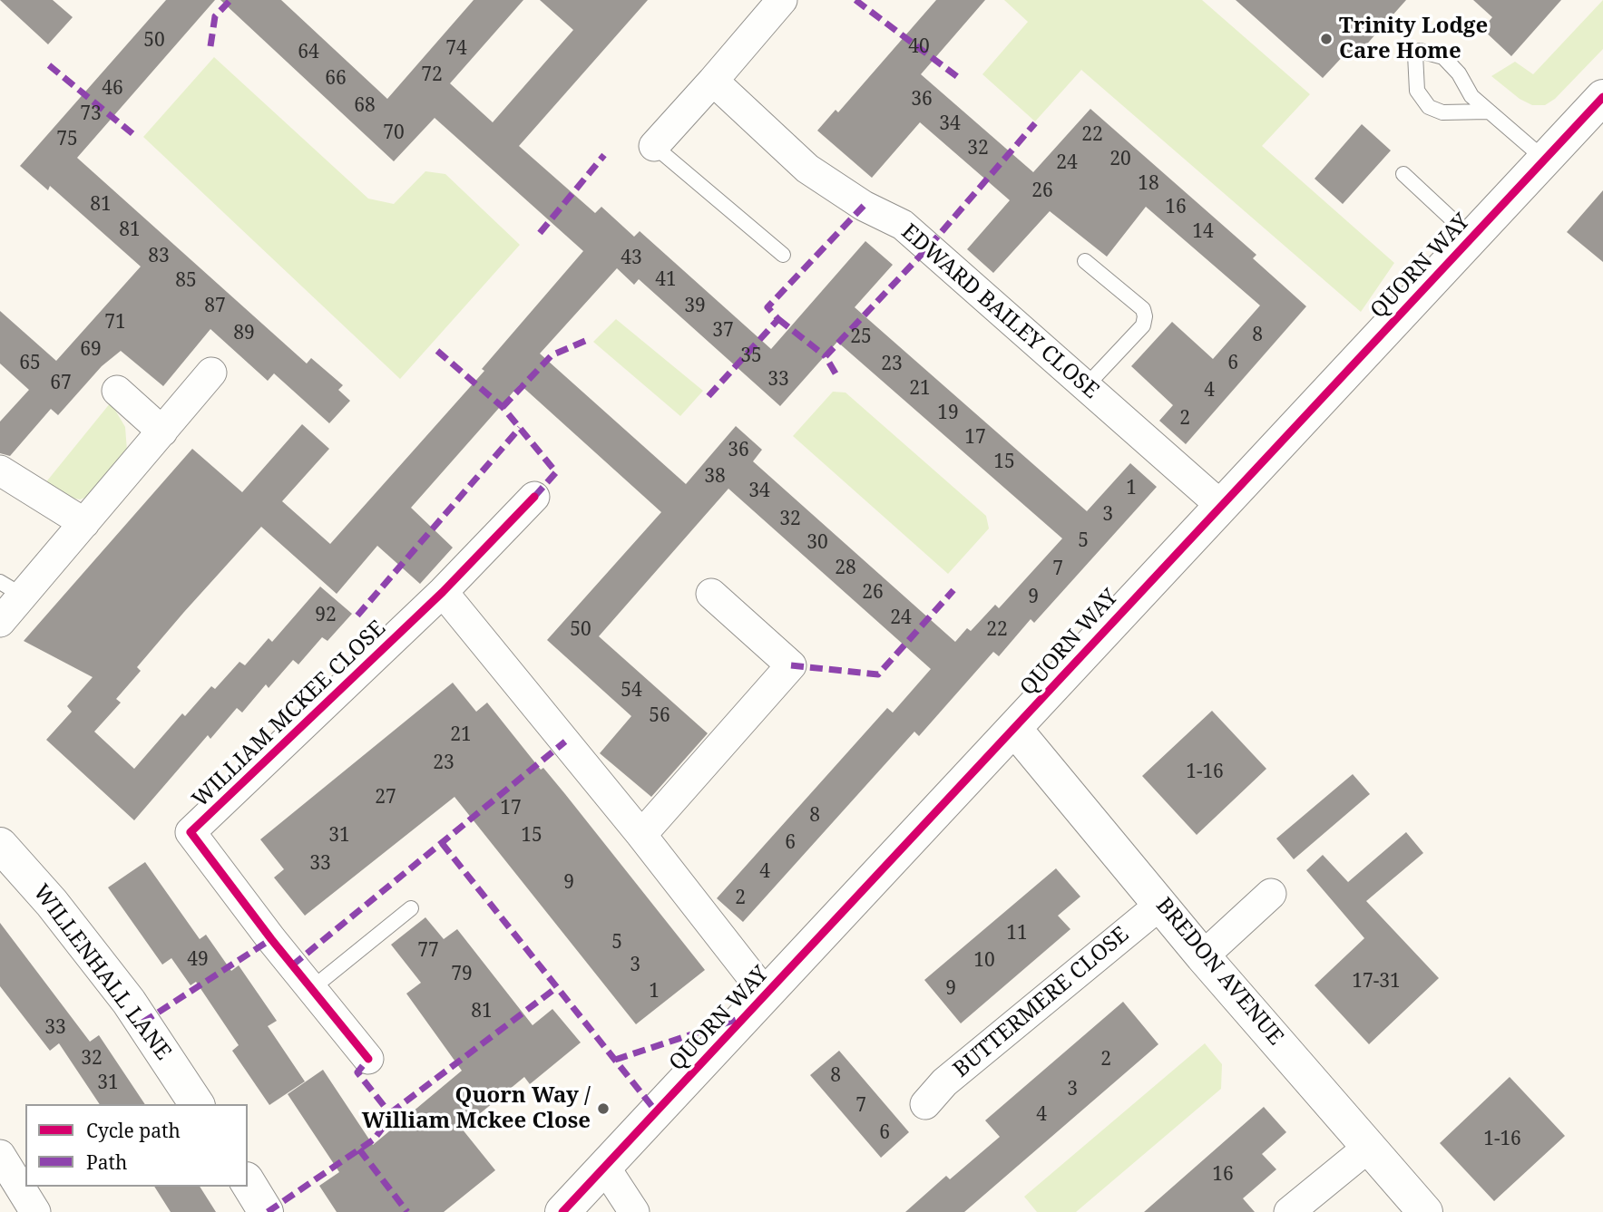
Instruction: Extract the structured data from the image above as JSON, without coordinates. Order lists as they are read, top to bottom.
{
  "streets": {
    "street": [
      "QUORN WAY",
      "EDWARD BAILEY CLOSE",
      "WILLIAM MCKEE CLOSE",
      "BREDON AVENUE",
      "WILLENHALL LANE",
      "BUTTERMERE CLOSE"
    ]
  },
  "crossings": [
    ["QUORN WAY", "EDWARD BAILEY CLOSE"],
    ["QUORN WAY", "BREDON AVENUE"],
    ["BREDON AVENUE", "BUTTERMERE CLOSE"]
  ],
  "places": ["Trinity Lodge Care Home", "Quorn Way / William Mckee Close"],
  "house_numbers": [
    "50",
    "40",
    "74",
    "64",
    "72",
    "66",
    "46",
    "36",
    "68",
    "73",
    "34",
    "70",
    "22",
    "75",
    "32",
    "20",
    "24",
    "18",
    "26",
    "81",
    "16",
    "81",
    "14",
    "83",
    "43",
    "41",
    "85",
    "87",
    "39",
    "71",
    "37",
    "89",
    "8",
    "25",
    "69",
    "35",
    "65",
    "6",
    "23",
    "33",
    "67",
    "21",
    "4",
    "19",
    "2",
    "17",
    "36",
    "15",
    "38",
    "1",
    "34",
    "3",
    "32",
    "5",
    "30",
    "28",
    "7",
    "26",
    "9",
    "92",
    "24",
    "50",
    "22",
    "54",
    "56",
    "21",
    "23",
    "1-16",
    "27",
    "17",
    "8",
    "31",
    "15",
    "6",
    "33",
    "4",
    "9",
    "2",
    "11",
    "5",
    "77",
    "49",
    "10",
    "3",
    "79",
    "17-31",
    "9",
    "1",
    "81",
    "33",
    "32",
    "2",
    "8",
    "31",
    "3",
    "7",
    "4",
    "6",
    "1-16",
    "16"
  ],
  "legend": ["Cycle path", "Path"]
}
